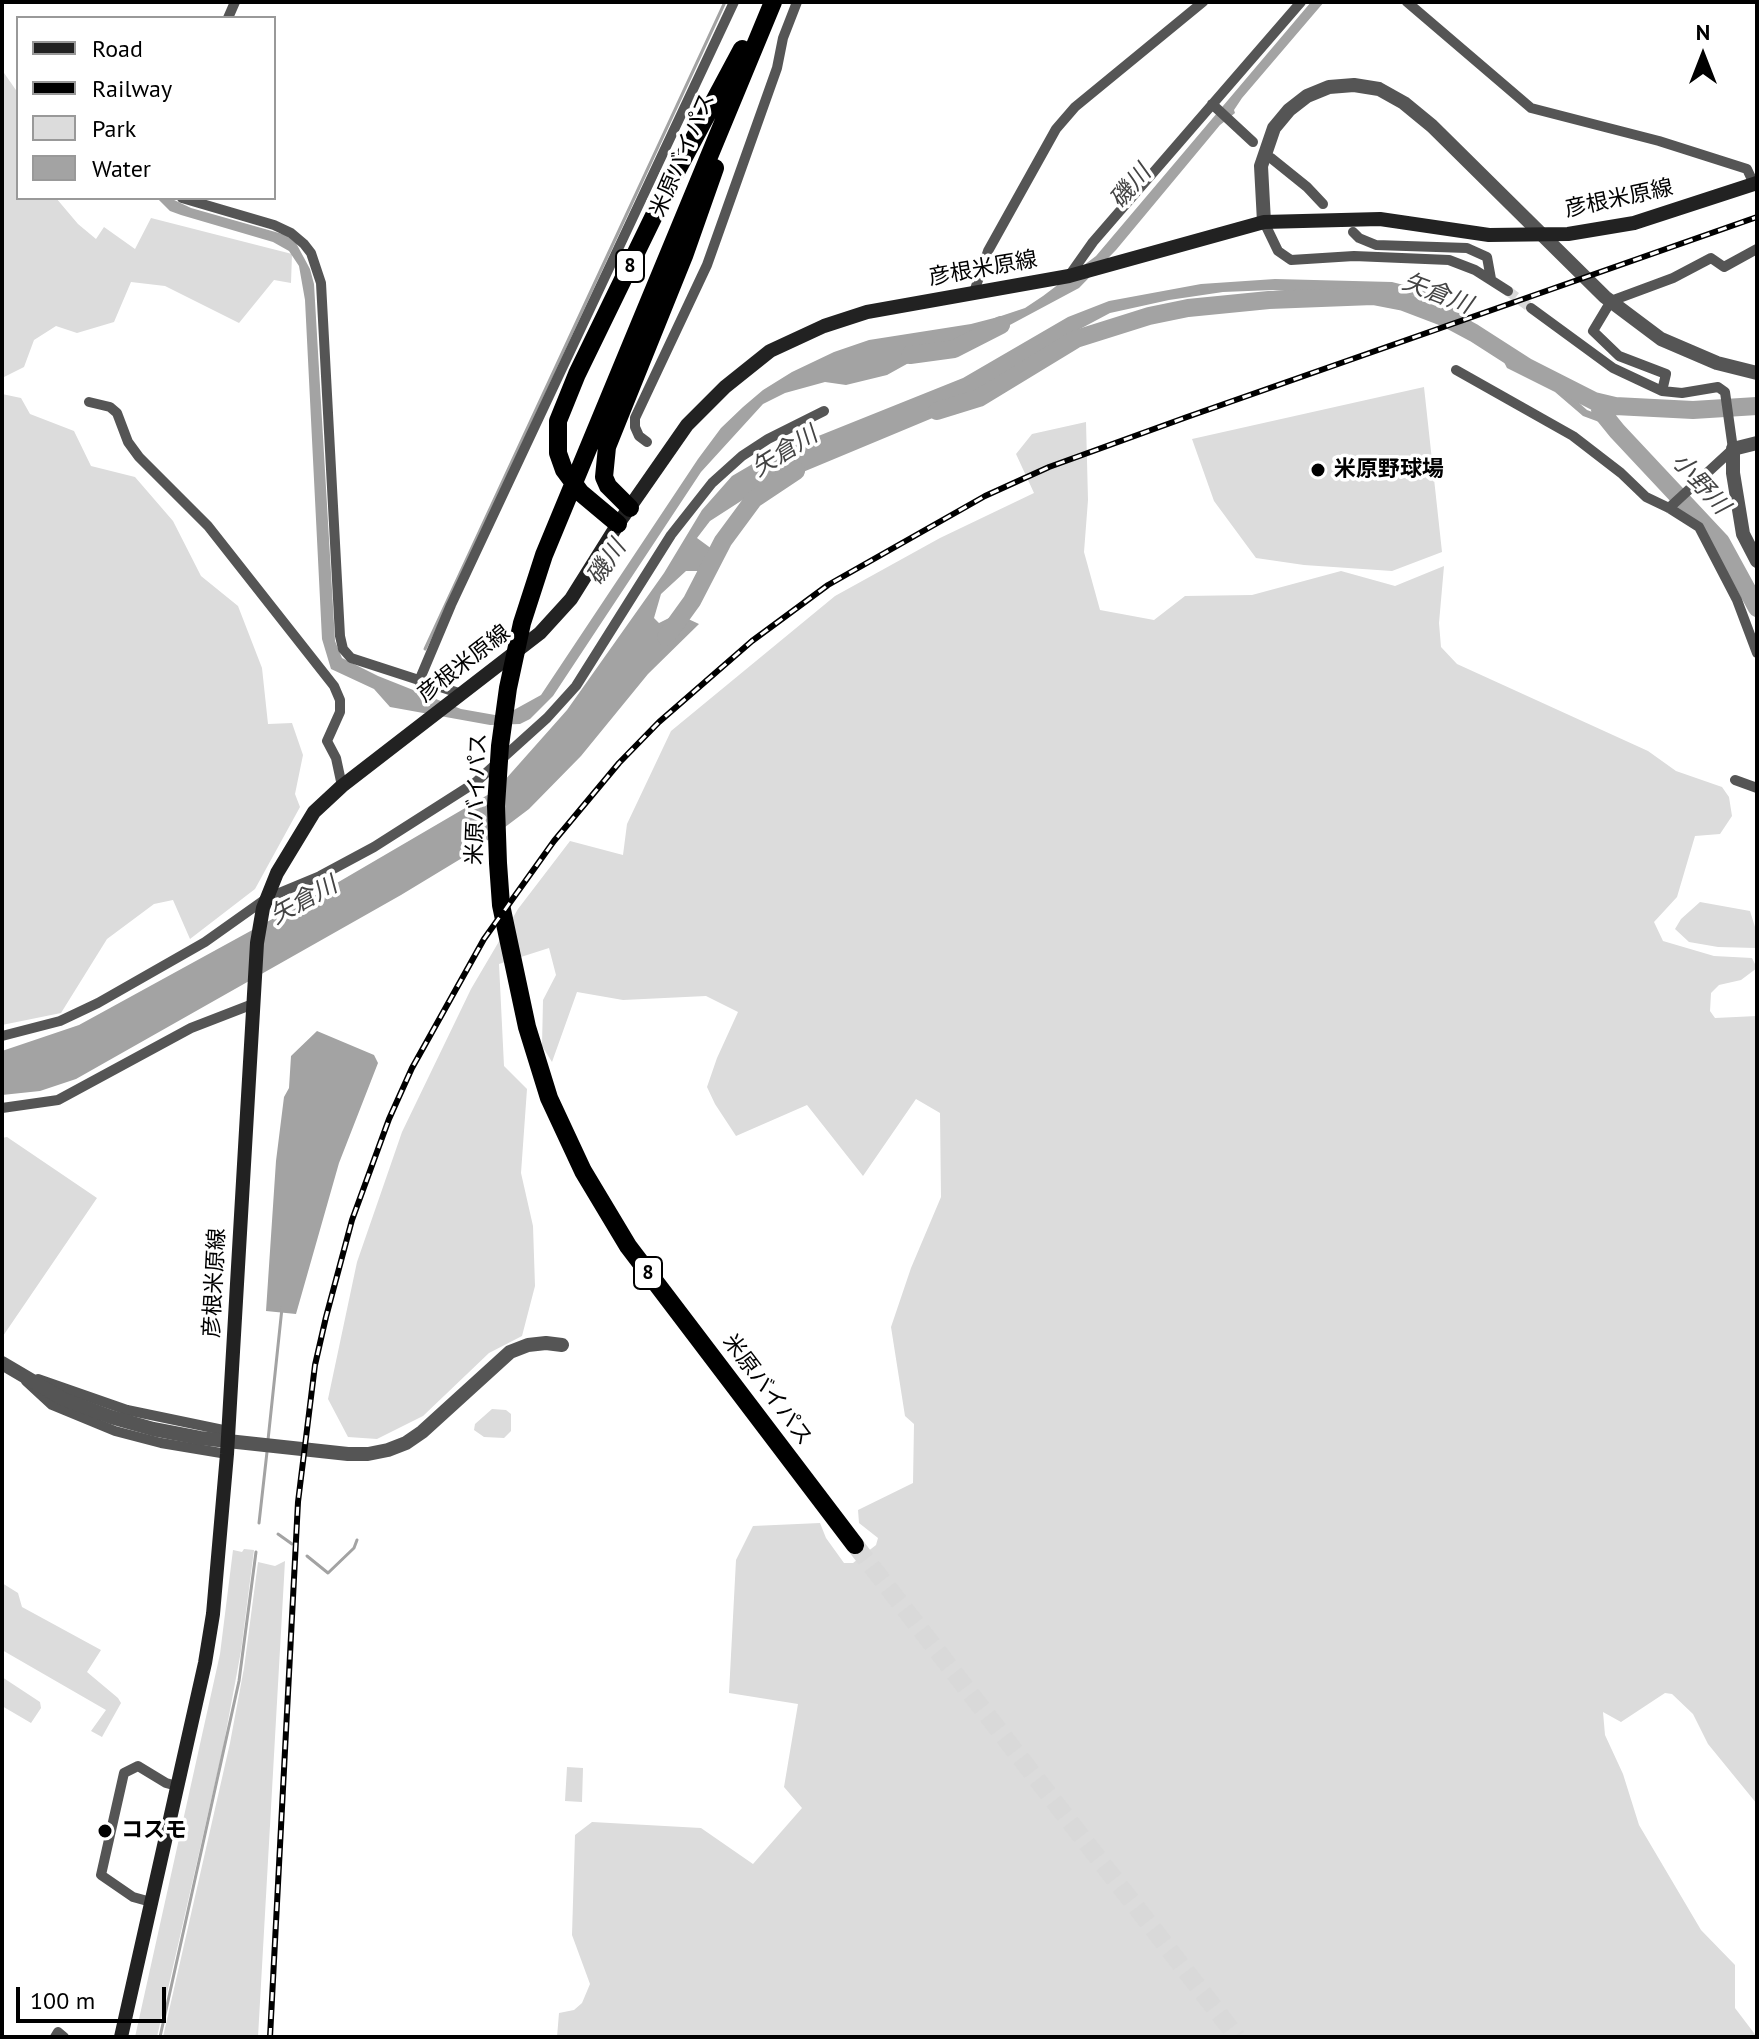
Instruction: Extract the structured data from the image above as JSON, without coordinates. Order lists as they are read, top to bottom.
{
  "streets": {
    "highway": ["米原バイパス", "8"],
    "main road": ["彦根米原線"]
  },
  "crossings": [
    ["米原バイパス", "8"],
    ["彦根米原線", "8"]
  ],
  "water": ["磯川", "矢倉川", "小野川"],
  "places": ["米原野球場", "コスモ"],
  "legend": [
    "Road",
    "Railway",
    "Park",
    "Water"
  ],
  "scale_bar": "100 m",
  "north": "top"
}
